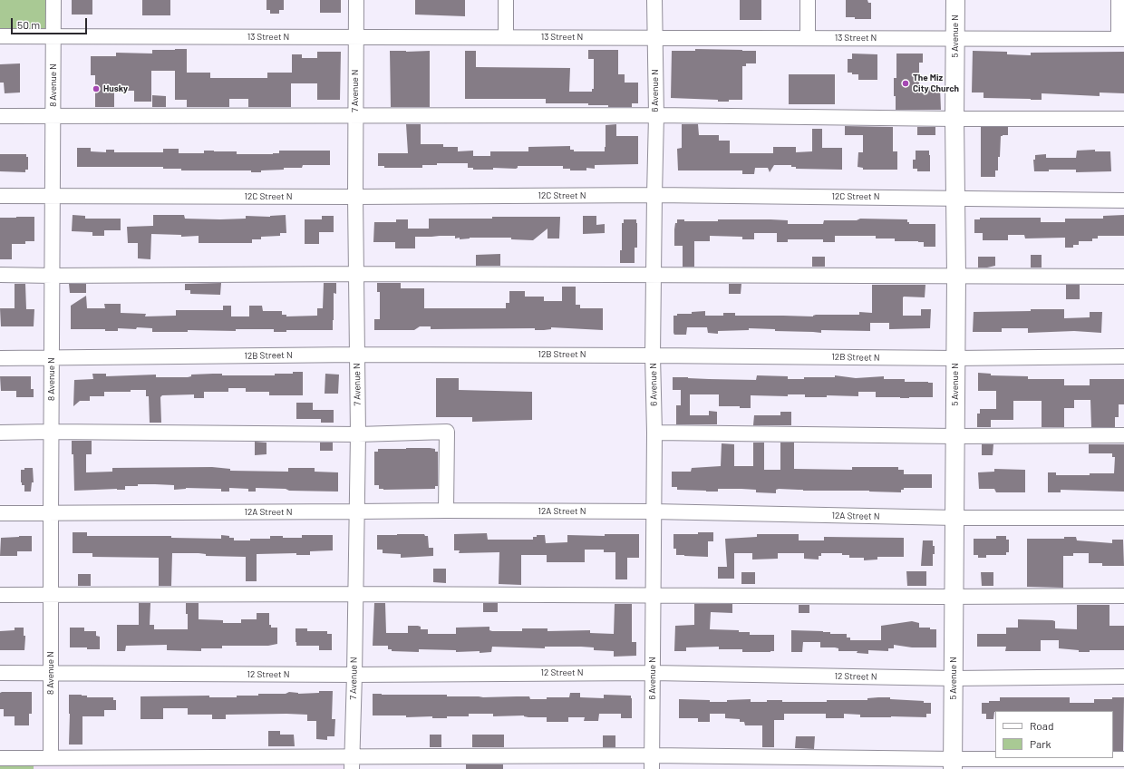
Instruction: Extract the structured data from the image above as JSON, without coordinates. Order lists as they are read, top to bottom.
{
  "streets": {
    "main road": ["5 Avenue N"],
    "street": [
      "13 Street N",
      "8 Avenue N",
      "7 Avenue N",
      "6 Avenue N",
      "12C Street N",
      "12B Street N",
      "12A Street N",
      "12 Street N"
    ]
  },
  "crossings": [
    ["5 Avenue N", "13 Street N"],
    ["5 Avenue N", "12C Street N"],
    ["5 Avenue N", "12B Street N"],
    ["5 Avenue N", "12A Street N"],
    ["5 Avenue N", "12 Street N"],
    ["13 Street N", "8 Avenue N"],
    ["13 Street N", "7 Avenue N"],
    ["13 Street N", "6 Avenue N"],
    ["8 Avenue N", "12C Street N"],
    ["8 Avenue N", "12B Street N"],
    ["8 Avenue N", "12A Street N"],
    ["8 Avenue N", "12 Street N"],
    ["7 Avenue N", "12C Street N"],
    ["7 Avenue N", "12B Street N"],
    ["7 Avenue N", "12A Street N"],
    ["7 Avenue N", "12 Street N"],
    ["6 Avenue N", "12C Street N"],
    ["6 Avenue N", "12B Street N"],
    ["6 Avenue N", "12A Street N"],
    ["6 Avenue N", "12 Street N"]
  ],
  "places": ["The Miz City Church", "Husky"],
  "legend": ["Road", "Park"],
  "scale_bar": "50 m"
}
